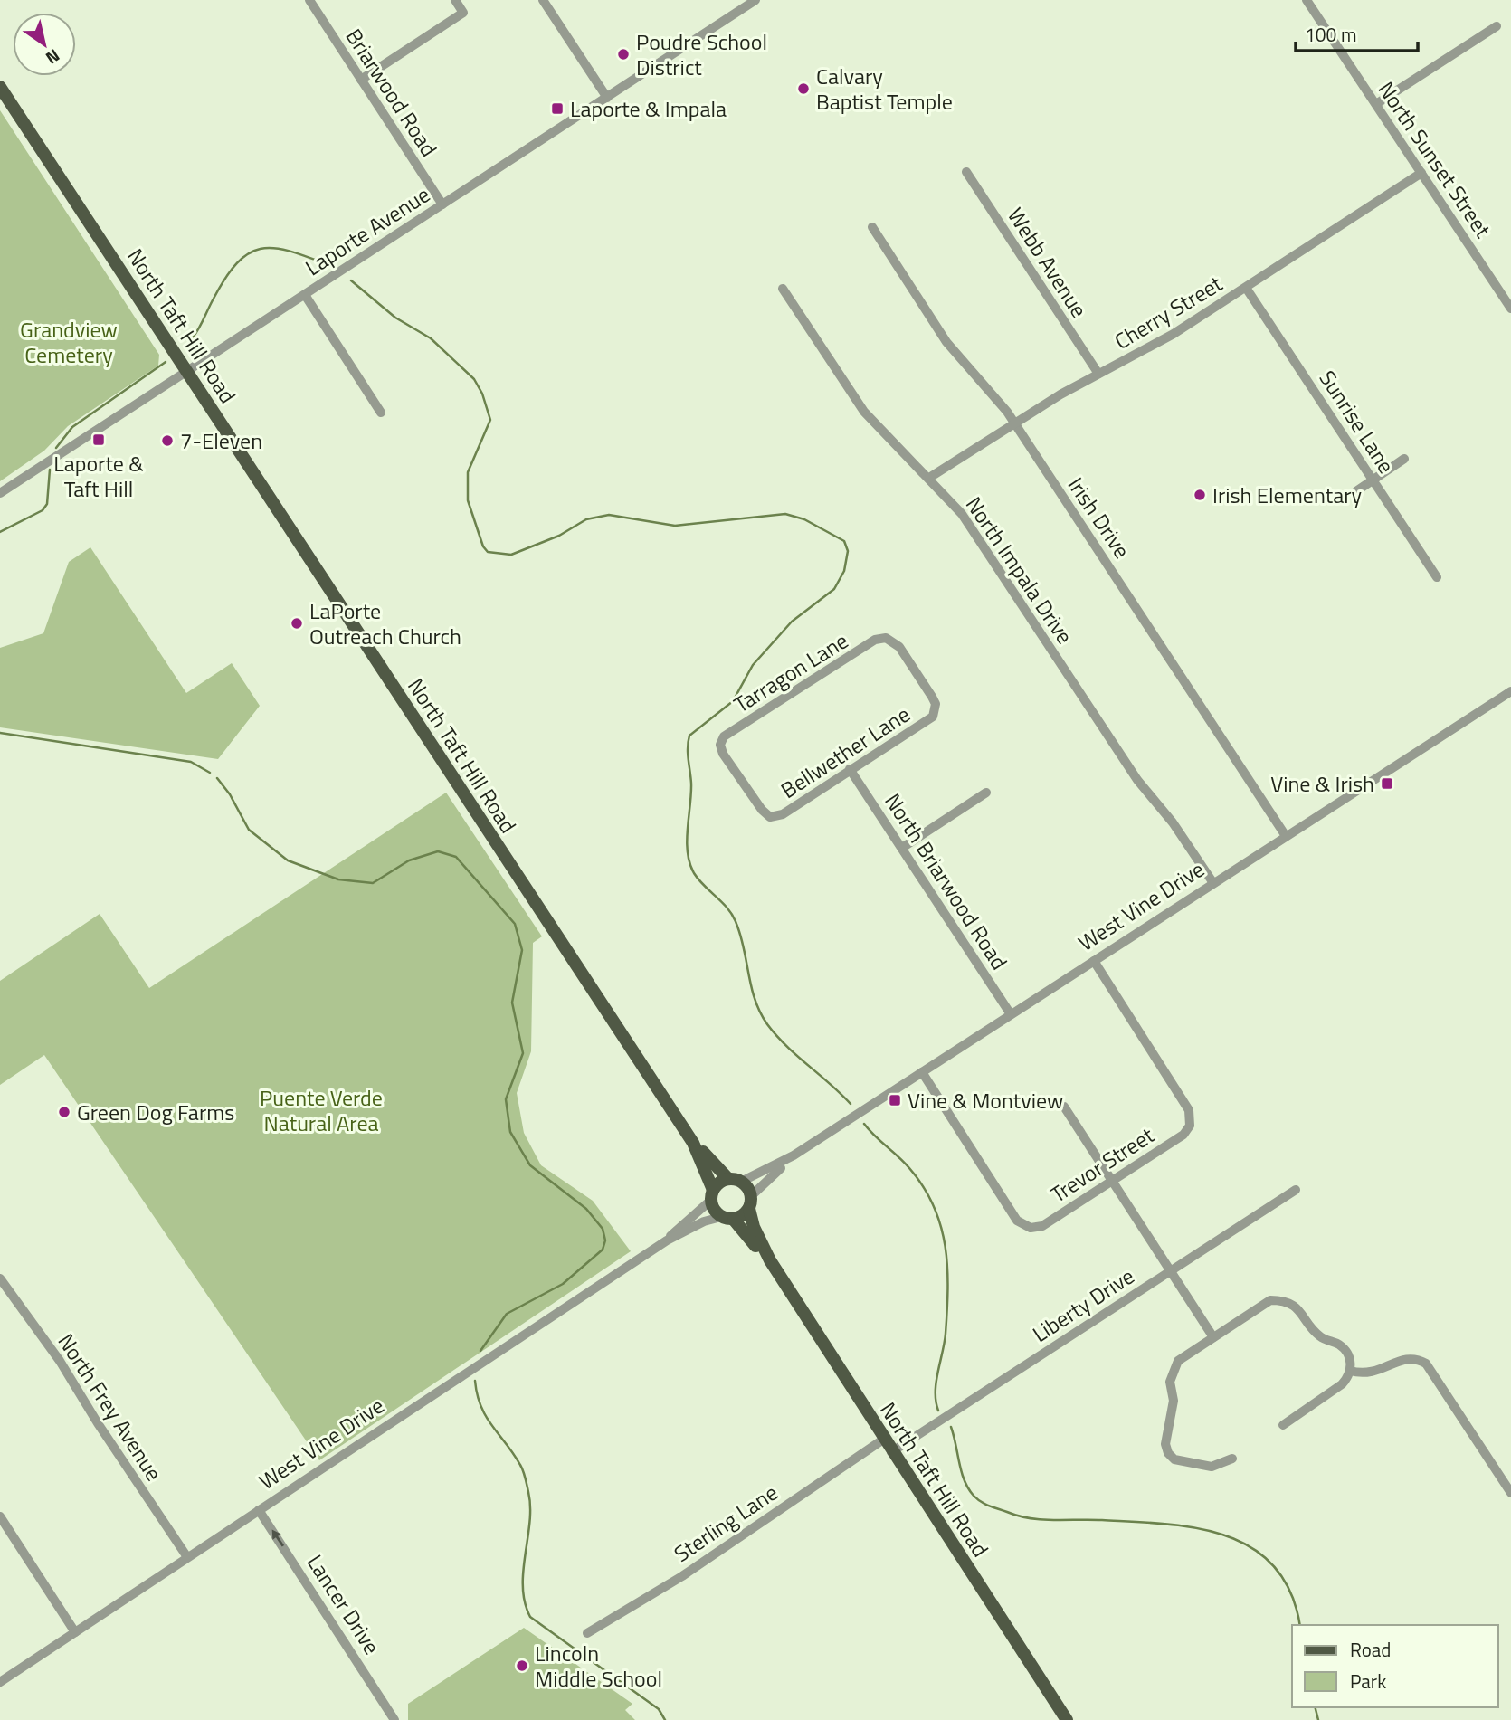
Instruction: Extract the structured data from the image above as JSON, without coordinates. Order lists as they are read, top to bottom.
{
  "streets": {
    "main road": ["North Taft Hill Road", "West Vine Drive"],
    "street": [
      "Briarwood Road",
      "North Sunset Street",
      "Laporte Avenue",
      "Webb Avenue",
      "Cherry Street",
      "Sunrise Lane",
      "Irish Drive",
      "North Impala Drive",
      "Tarragon Lane",
      "Bellwether Lane",
      "North Briarwood Road",
      "Trevor Street",
      "Liberty Drive",
      "North Frey Avenue",
      "Sterling Lane",
      "Lancer Drive"
    ]
  },
  "crossings": [
    ["Briarwood Road", "Laporte Avenue"],
    ["North Sunset Street", "Cherry Street"],
    ["Laporte Avenue", "North Taft Hill Road"],
    ["Webb Avenue", "Cherry Street"],
    ["Cherry Street", "Sunrise Lane"],
    ["Cherry Street", "Irish Drive"],
    ["Cherry Street", "North Impala Drive"],
    ["North Taft Hill Road", "West Vine Drive"],
    ["North Taft Hill Road", "Liberty Drive"],
    ["North Taft Hill Road", "Sterling Lane"],
    ["Irish Drive", "West Vine Drive"],
    ["North Impala Drive", "West Vine Drive"],
    ["Tarragon Lane", "Bellwether Lane"],
    ["Bellwether Lane", "North Briarwood Road"],
    ["North Briarwood Road", "West Vine Drive"],
    ["West Vine Drive", "Trevor Street"],
    ["West Vine Drive", "North Frey Avenue"],
    ["West Vine Drive", "Lancer Drive"]
  ],
  "one_way": ["Lancer Drive"],
  "parks": ["Grandview Cemetery", "Puente Verde Natural Area"],
  "places": {
    "other": [
      "Poudre School District",
      "Calvary Baptist Temple",
      "7-Eleven",
      "Irish Elementary",
      "LaPorte Outreach Church",
      "Green Dog Farms",
      "Lincoln Middle School"
    ],
    "transit": [
      "Laporte & Impala",
      "Laporte & Taft Hill",
      "Vine & Irish",
      "Vine & Montview"
    ]
  },
  "legend": ["Road", "Park"],
  "scale_bar": "100 m",
  "north": "bottom right"
}
